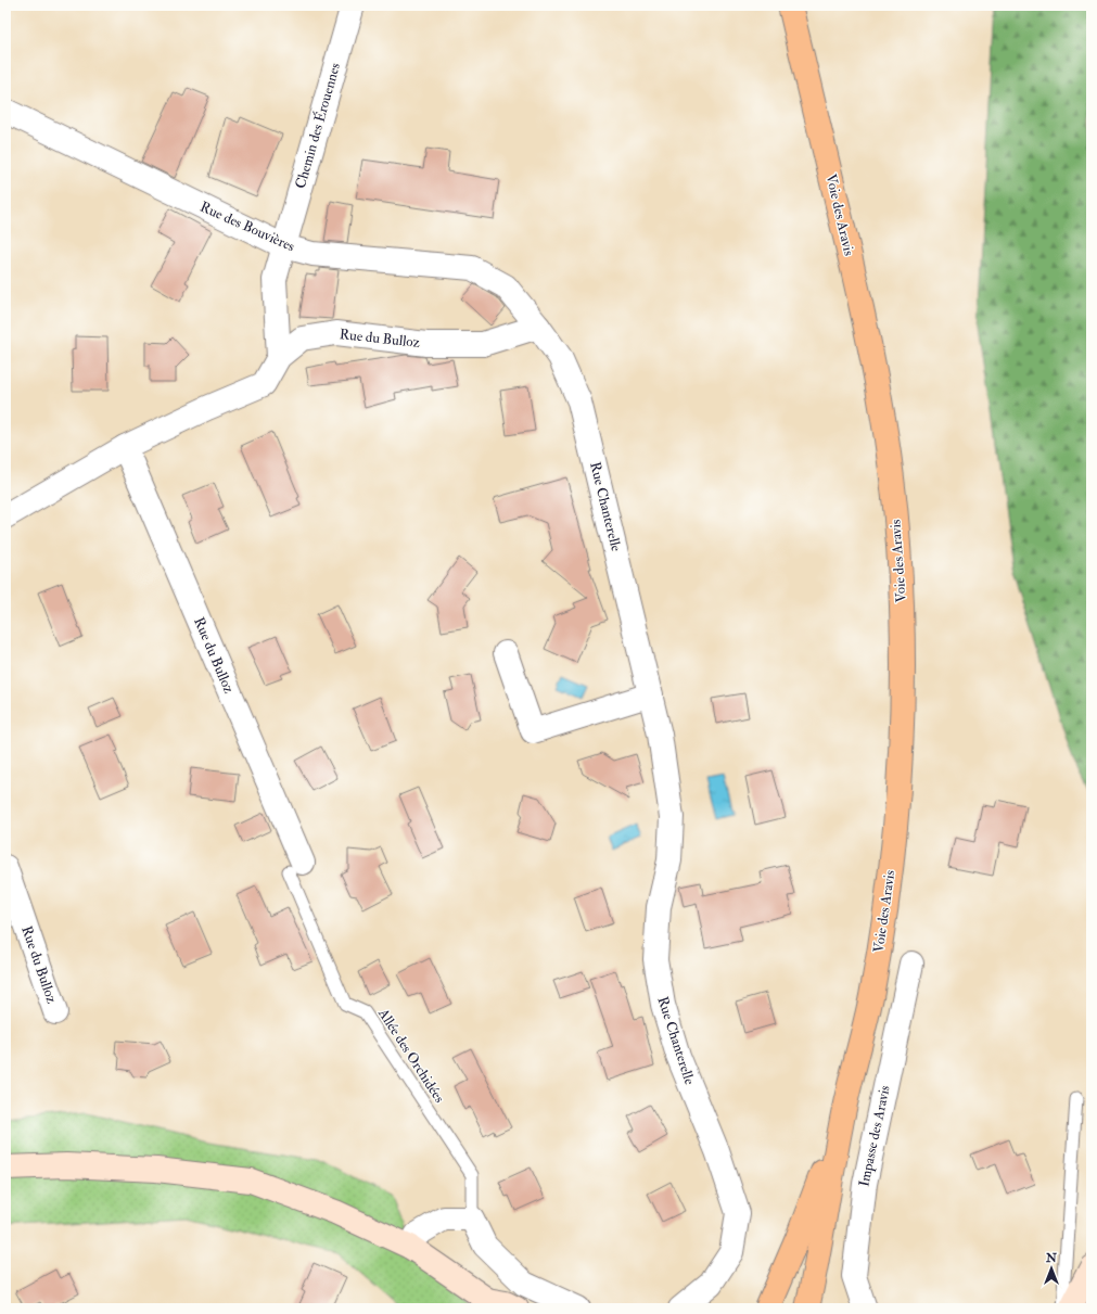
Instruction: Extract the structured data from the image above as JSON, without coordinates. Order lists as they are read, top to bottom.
{
  "streets": {
    "highway": ["Voie des Aravis"],
    "street": [
      "Chemin des Érouennes",
      "Rue des Bouvières",
      "Rue du Bulloz",
      "Rue Chanterelle",
      "Impasse des Aravis"
    ],
    "lane": ["Allée des Orchidées"]
  },
  "crossings": [
    ["Chemin des Érouennes", "Rue des Bouvières"],
    ["Chemin des Érouennes", "Rue du Bulloz"],
    ["Rue des Bouvières", "Rue du Bulloz"],
    ["Rue des Bouvières", "Rue Chanterelle"],
    ["Rue du Bulloz", "Rue Chanterelle"],
    ["Rue du Bulloz", "Allée des Orchidées"]
  ],
  "north": "top"
}
